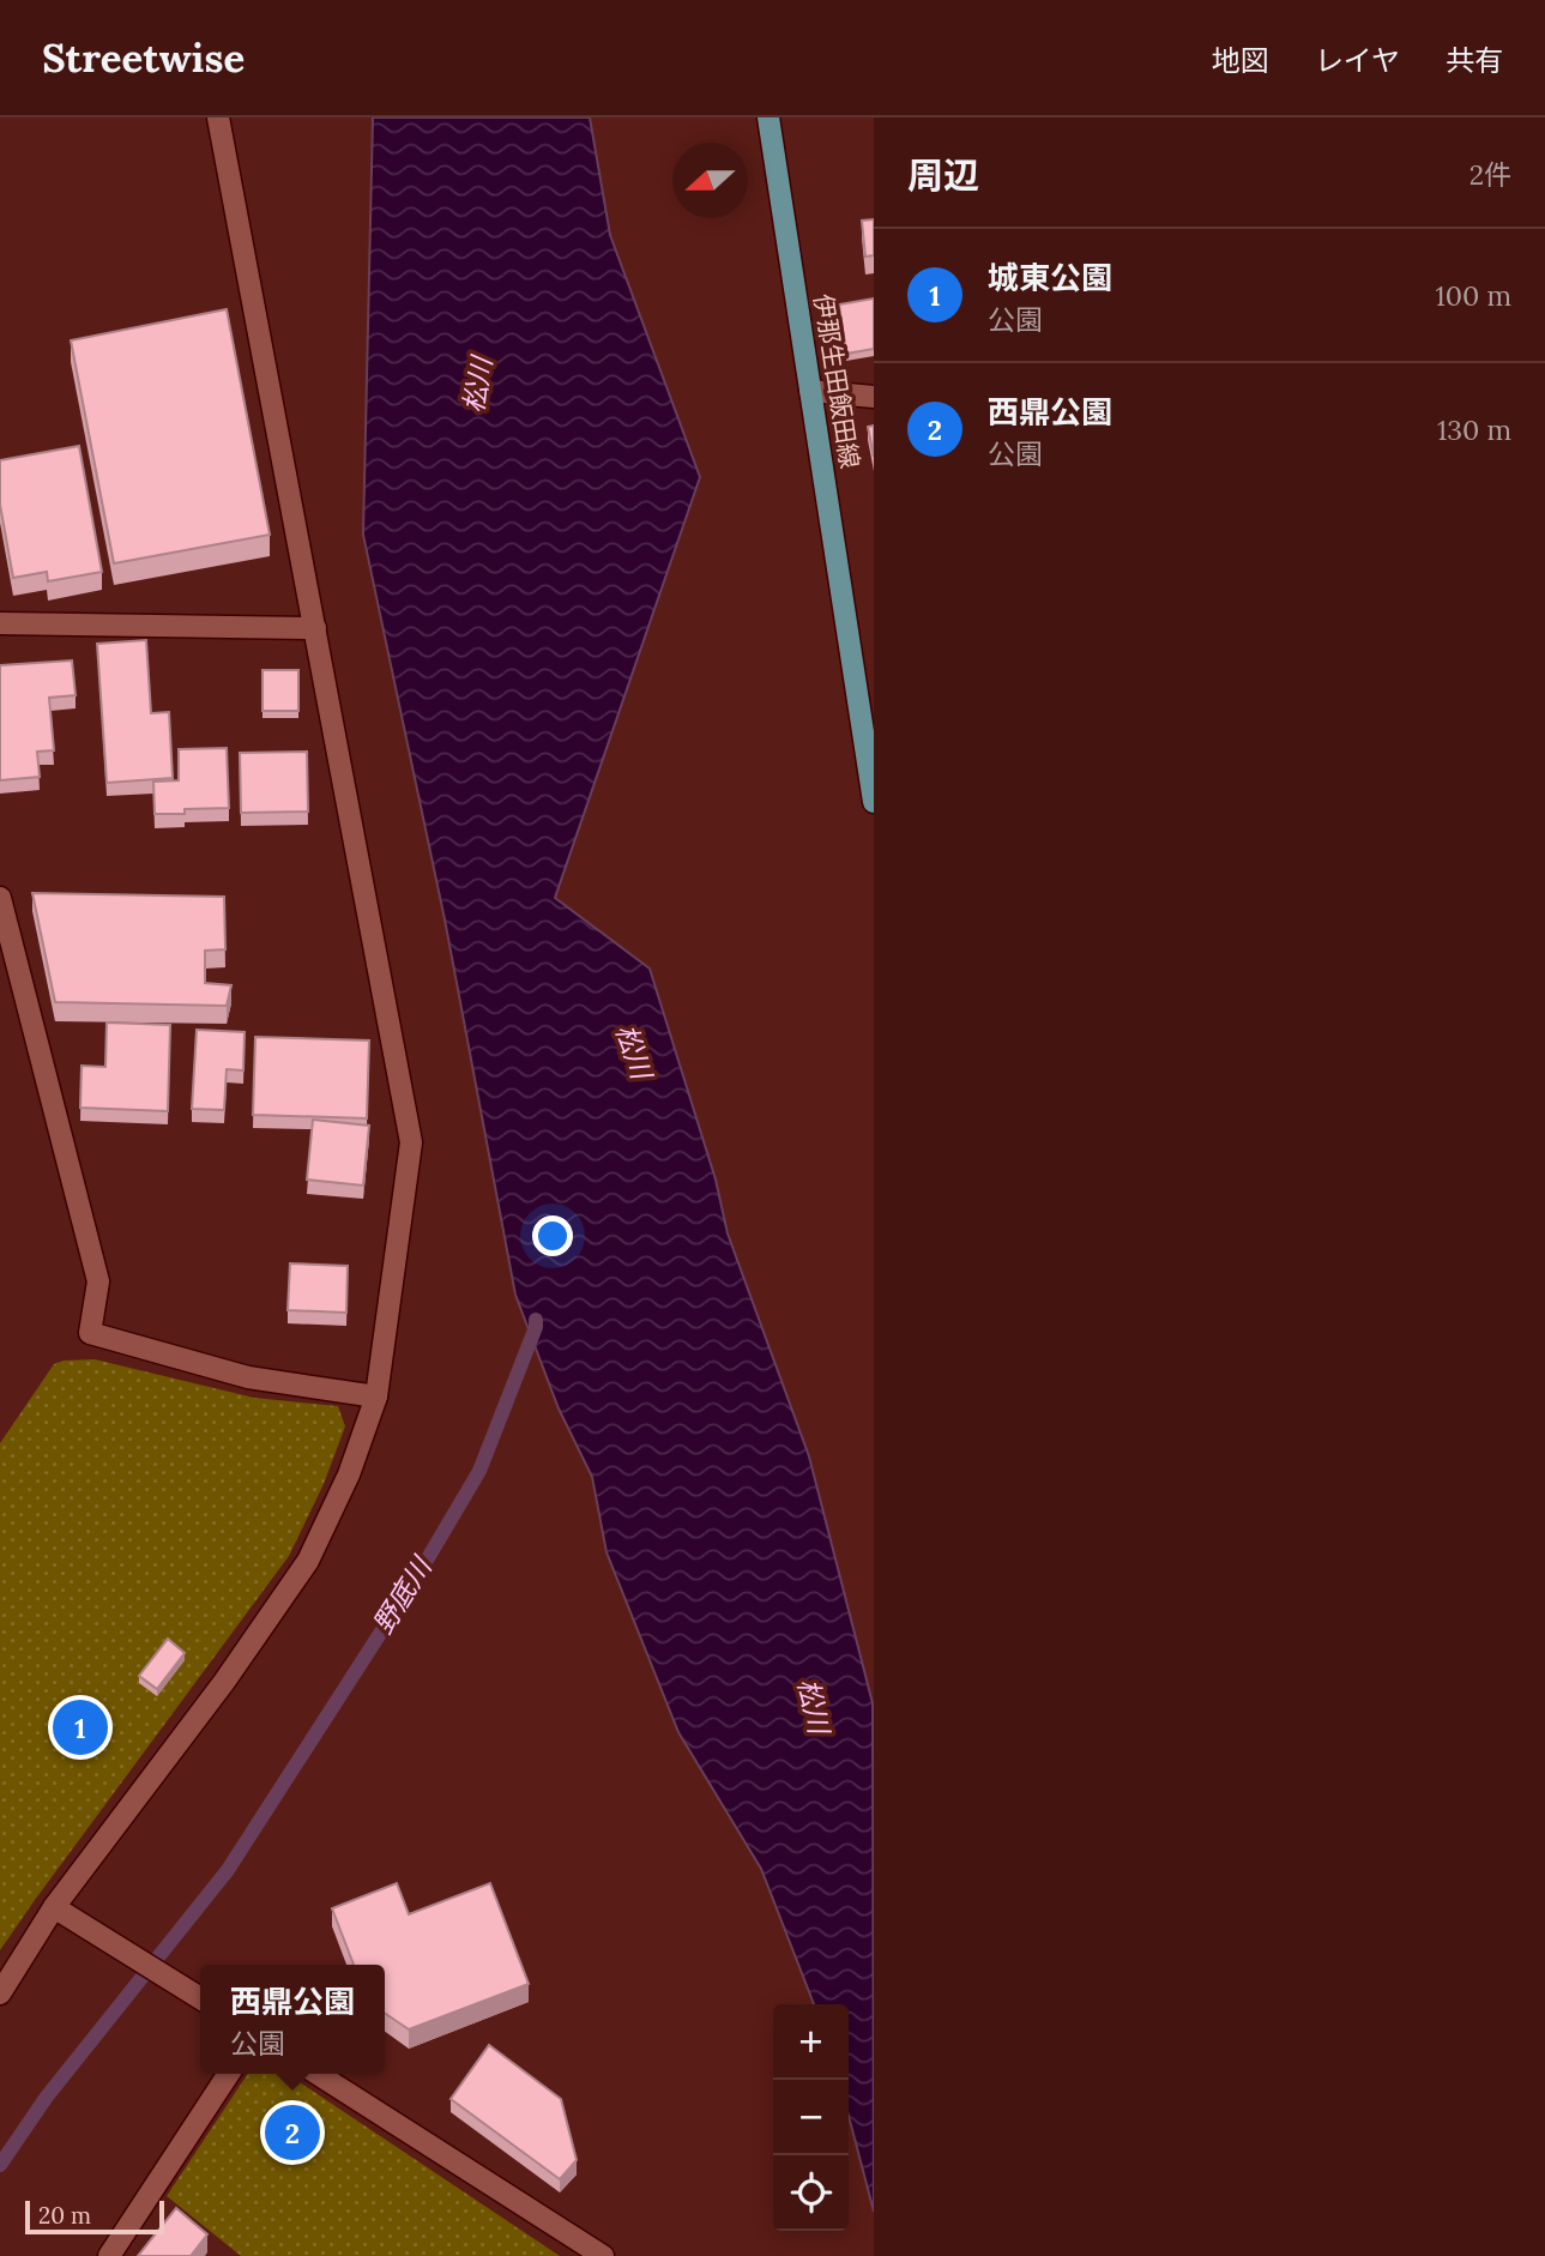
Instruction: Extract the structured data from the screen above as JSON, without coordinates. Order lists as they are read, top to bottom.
{
  "streets": {
    "main road": ["伊那生田飯田線"]
  },
  "water": ["松川", "野底川"],
  "scale_bar": "20 m",
  "north": "left",
  "page": {
    "header": "Streetwise",
    "nav": ["地図", "レイヤ", "共有"],
    "heading": ["周辺", "2件"],
    "list": [
      {
        "mark": "1",
        "name": "城東公園",
        "note": "公園",
        "value": "100 m"
      },
      {
        "mark": "2",
        "name": "西鼎公園",
        "note": "公園",
        "value": "130 m"
      }
    ],
    "pins": ["1", "2"],
    "popup": ["西鼎公園", "公園"],
    "map_buttons": ["+", "−"],
    "scale": "20 m"
  }
}
